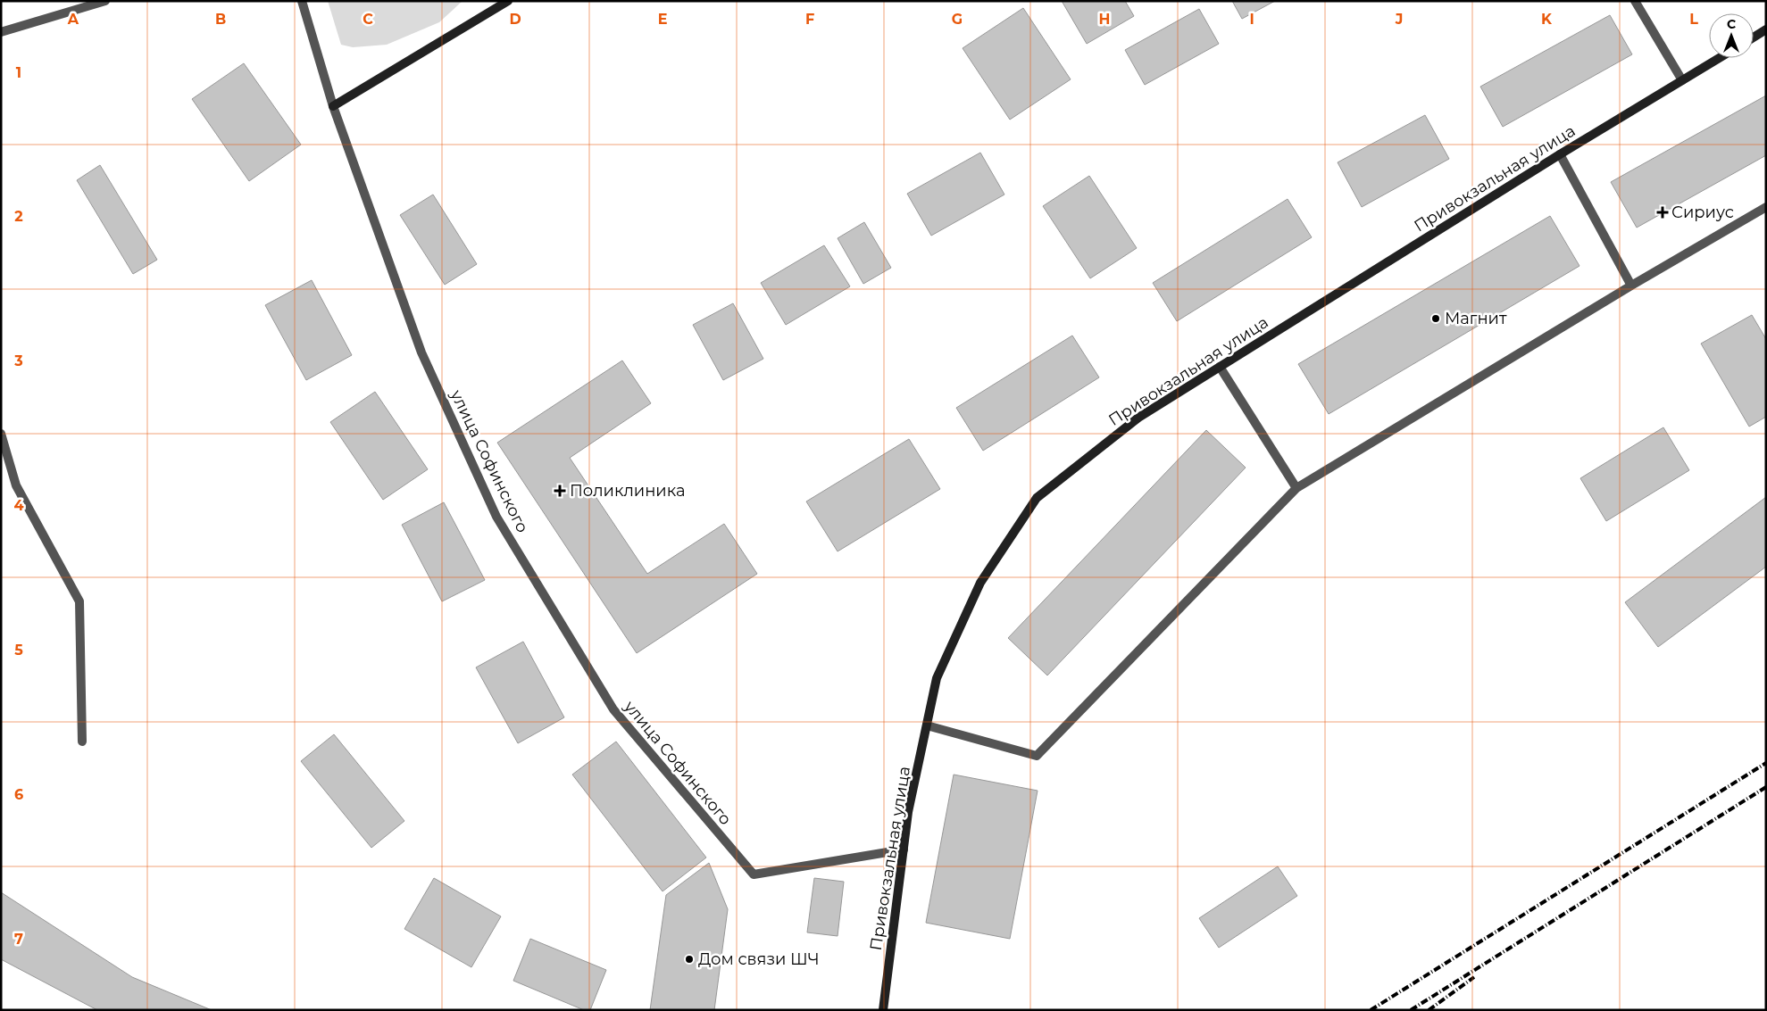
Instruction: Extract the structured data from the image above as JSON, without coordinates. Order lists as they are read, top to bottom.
{
  "streets": {
    "main road": ["Привокзальная улица"],
    "street": ["улица Софинского"]
  },
  "crossings": [
    ["Привокзальная улица", "улица Софинского"]
  ],
  "places": {
    "health": ["Сириус", "Поликлиника"],
    "other": ["Магнит", "Дом связи ШЧ"]
  },
  "north": "top",
  "grid": {
    "columns": [
      "A",
      "B",
      "C",
      "D",
      "E",
      "F",
      "G",
      "H",
      "I",
      "J",
      "K",
      "L"
    ],
    "rows": [
      "1",
      "2",
      "3",
      "4",
      "5",
      "6",
      "7"
    ]
  }
}
